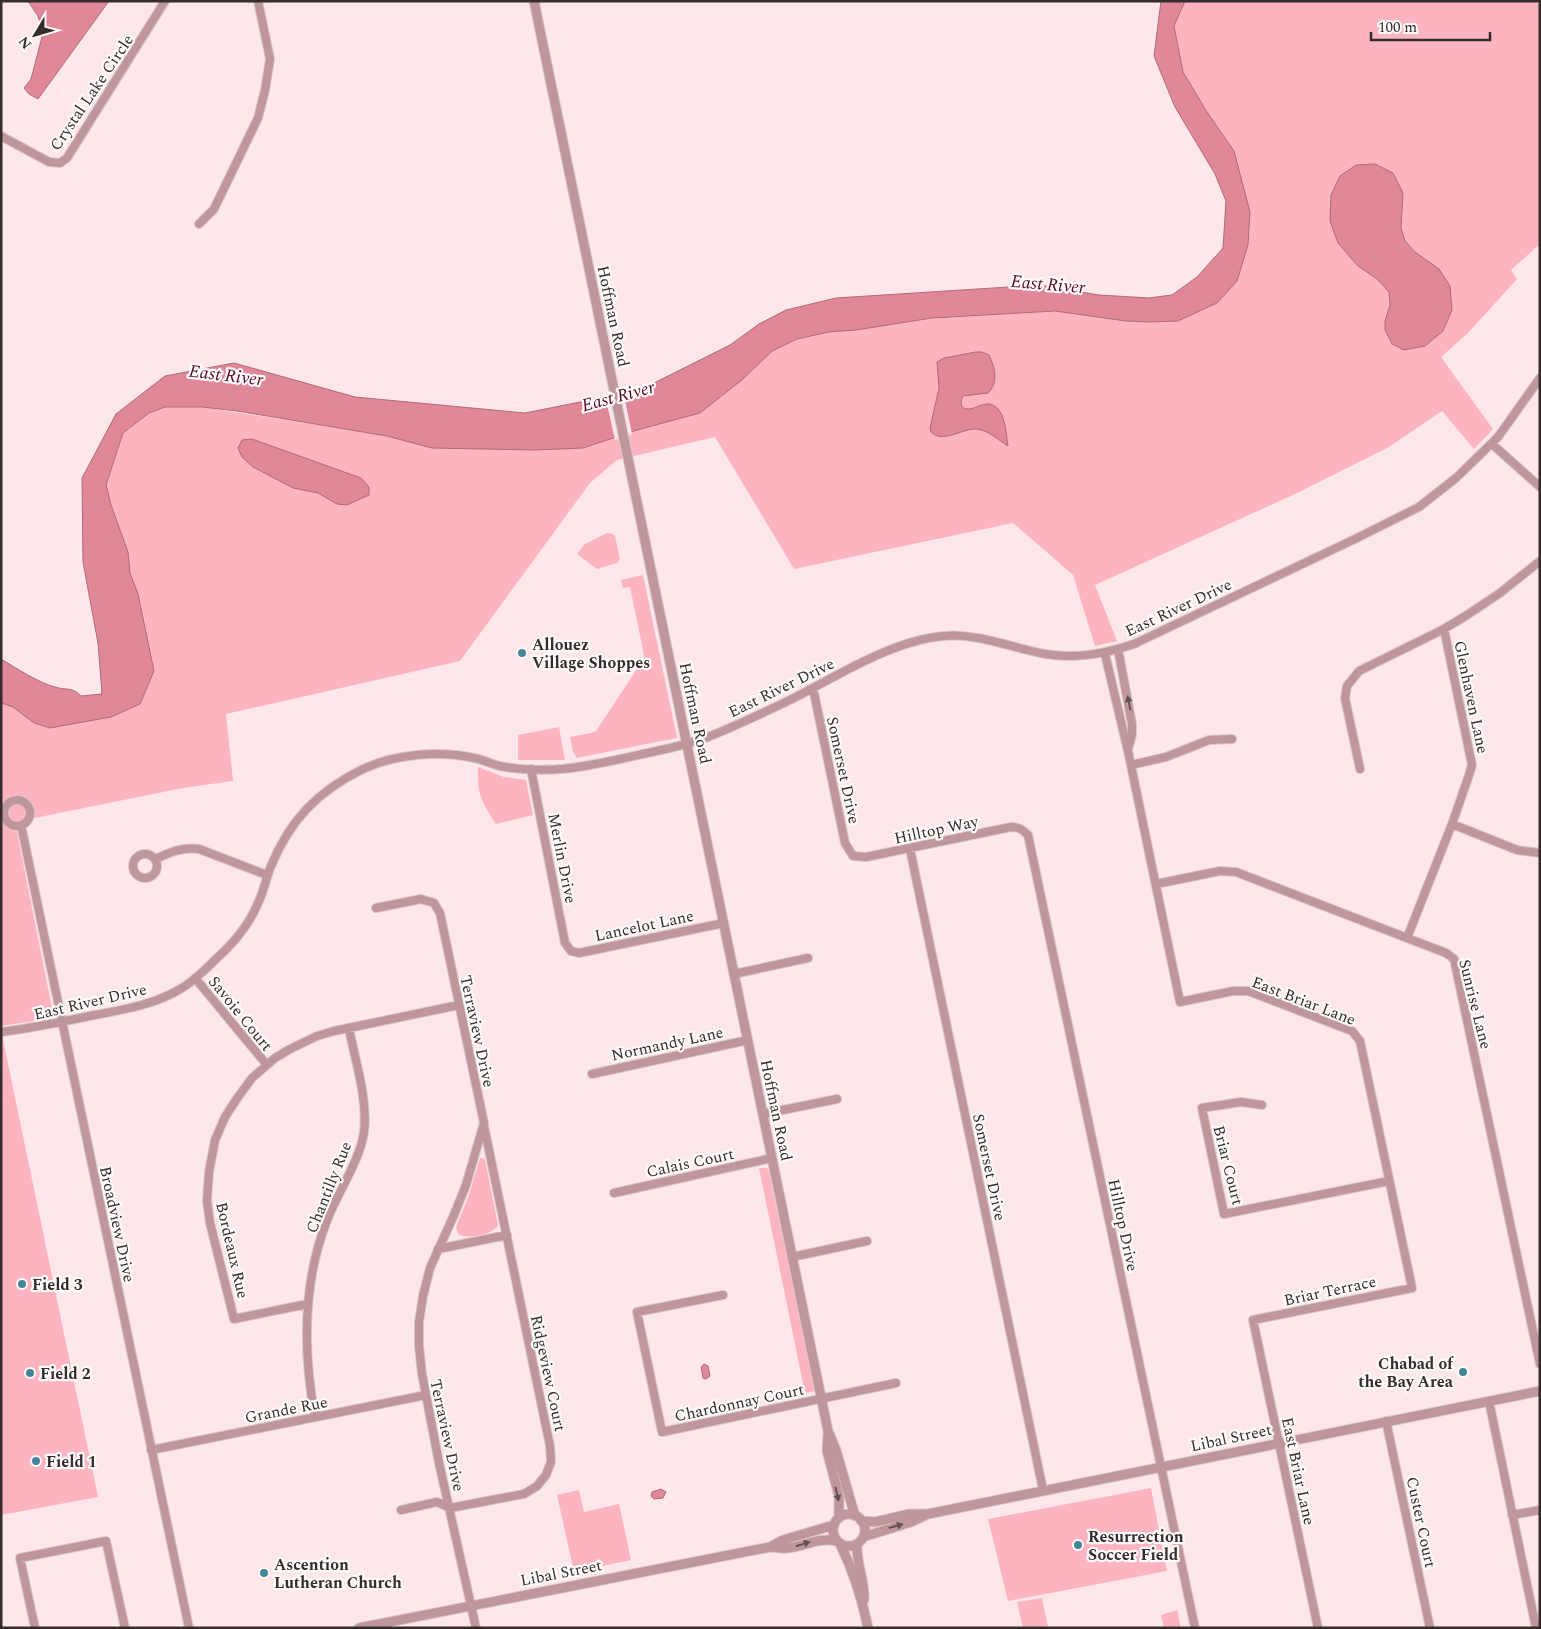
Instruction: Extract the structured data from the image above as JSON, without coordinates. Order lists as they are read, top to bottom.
{
  "streets": {
    "street": [
      "Crystal Lake Circle",
      "Hoffman Road",
      "East River Drive",
      "Glenhaven Lane",
      "Somerset Drive",
      "Hilltop Way",
      "Merlin Drive",
      "Lancelot Lane",
      "East Briar Lane",
      "Sunrise Lane",
      "Savoie Court",
      "Terraview Drive",
      "Normandy Lane",
      "Calais Court",
      "Briar Court",
      "Chantilly Rue",
      "Broadview Drive",
      "Hilltop Drive",
      "Bordeaux Rue",
      "Briar Terrace",
      "Ridgeview Court",
      "Chardonnay Court",
      "Grande Rue",
      "Libal Street",
      "Custer Court"
    ]
  },
  "crossings": [
    ["Hoffman Road", "East River Drive"],
    ["Hoffman Road", "Lancelot Lane"],
    ["Hoffman Road", "Normandy Lane"],
    ["Hoffman Road", "Calais Court"],
    ["Hoffman Road", "Chardonnay Court"],
    ["Hoffman Road", "Libal Street"],
    ["East River Drive", "Somerset Drive"],
    ["East River Drive", "Merlin Drive"],
    ["East River Drive", "East Briar Lane"],
    ["East River Drive", "Savoie Court"],
    ["East River Drive", "Broadview Drive"],
    ["Glenhaven Lane", "Sunrise Lane"],
    ["Somerset Drive", "Hilltop Way"],
    ["Somerset Drive", "Libal Street"],
    ["Hilltop Way", "Hilltop Drive"],
    ["Merlin Drive", "Lancelot Lane"],
    ["East Briar Lane", "Sunrise Lane"],
    ["East Briar Lane", "Briar Court"],
    ["East Briar Lane", "Briar Terrace"],
    ["East Briar Lane", "Libal Street"],
    ["Savoie Court", "Bordeaux Rue"],
    ["Terraview Drive", "Bordeaux Rue"],
    ["Terraview Drive", "Ridgeview Court"],
    ["Terraview Drive", "Grande Rue"],
    ["Terraview Drive", "Libal Street"],
    ["Chantilly Rue", "Bordeaux Rue"],
    ["Chantilly Rue", "Grande Rue"],
    ["Broadview Drive", "Grande Rue"],
    ["Hilltop Drive", "Libal Street"],
    ["Libal Street", "Custer Court"]
  ],
  "water": ["East River"],
  "places": [
    "Allouez Village Shoppes",
    "Field 3",
    "Chabad of the Bay Area",
    "Field 2",
    "Field 1",
    "Resurrection Soccer Field",
    "Ascention Lutheran Church"
  ],
  "scale_bar": "100 m",
  "north": "bottom left"
}
